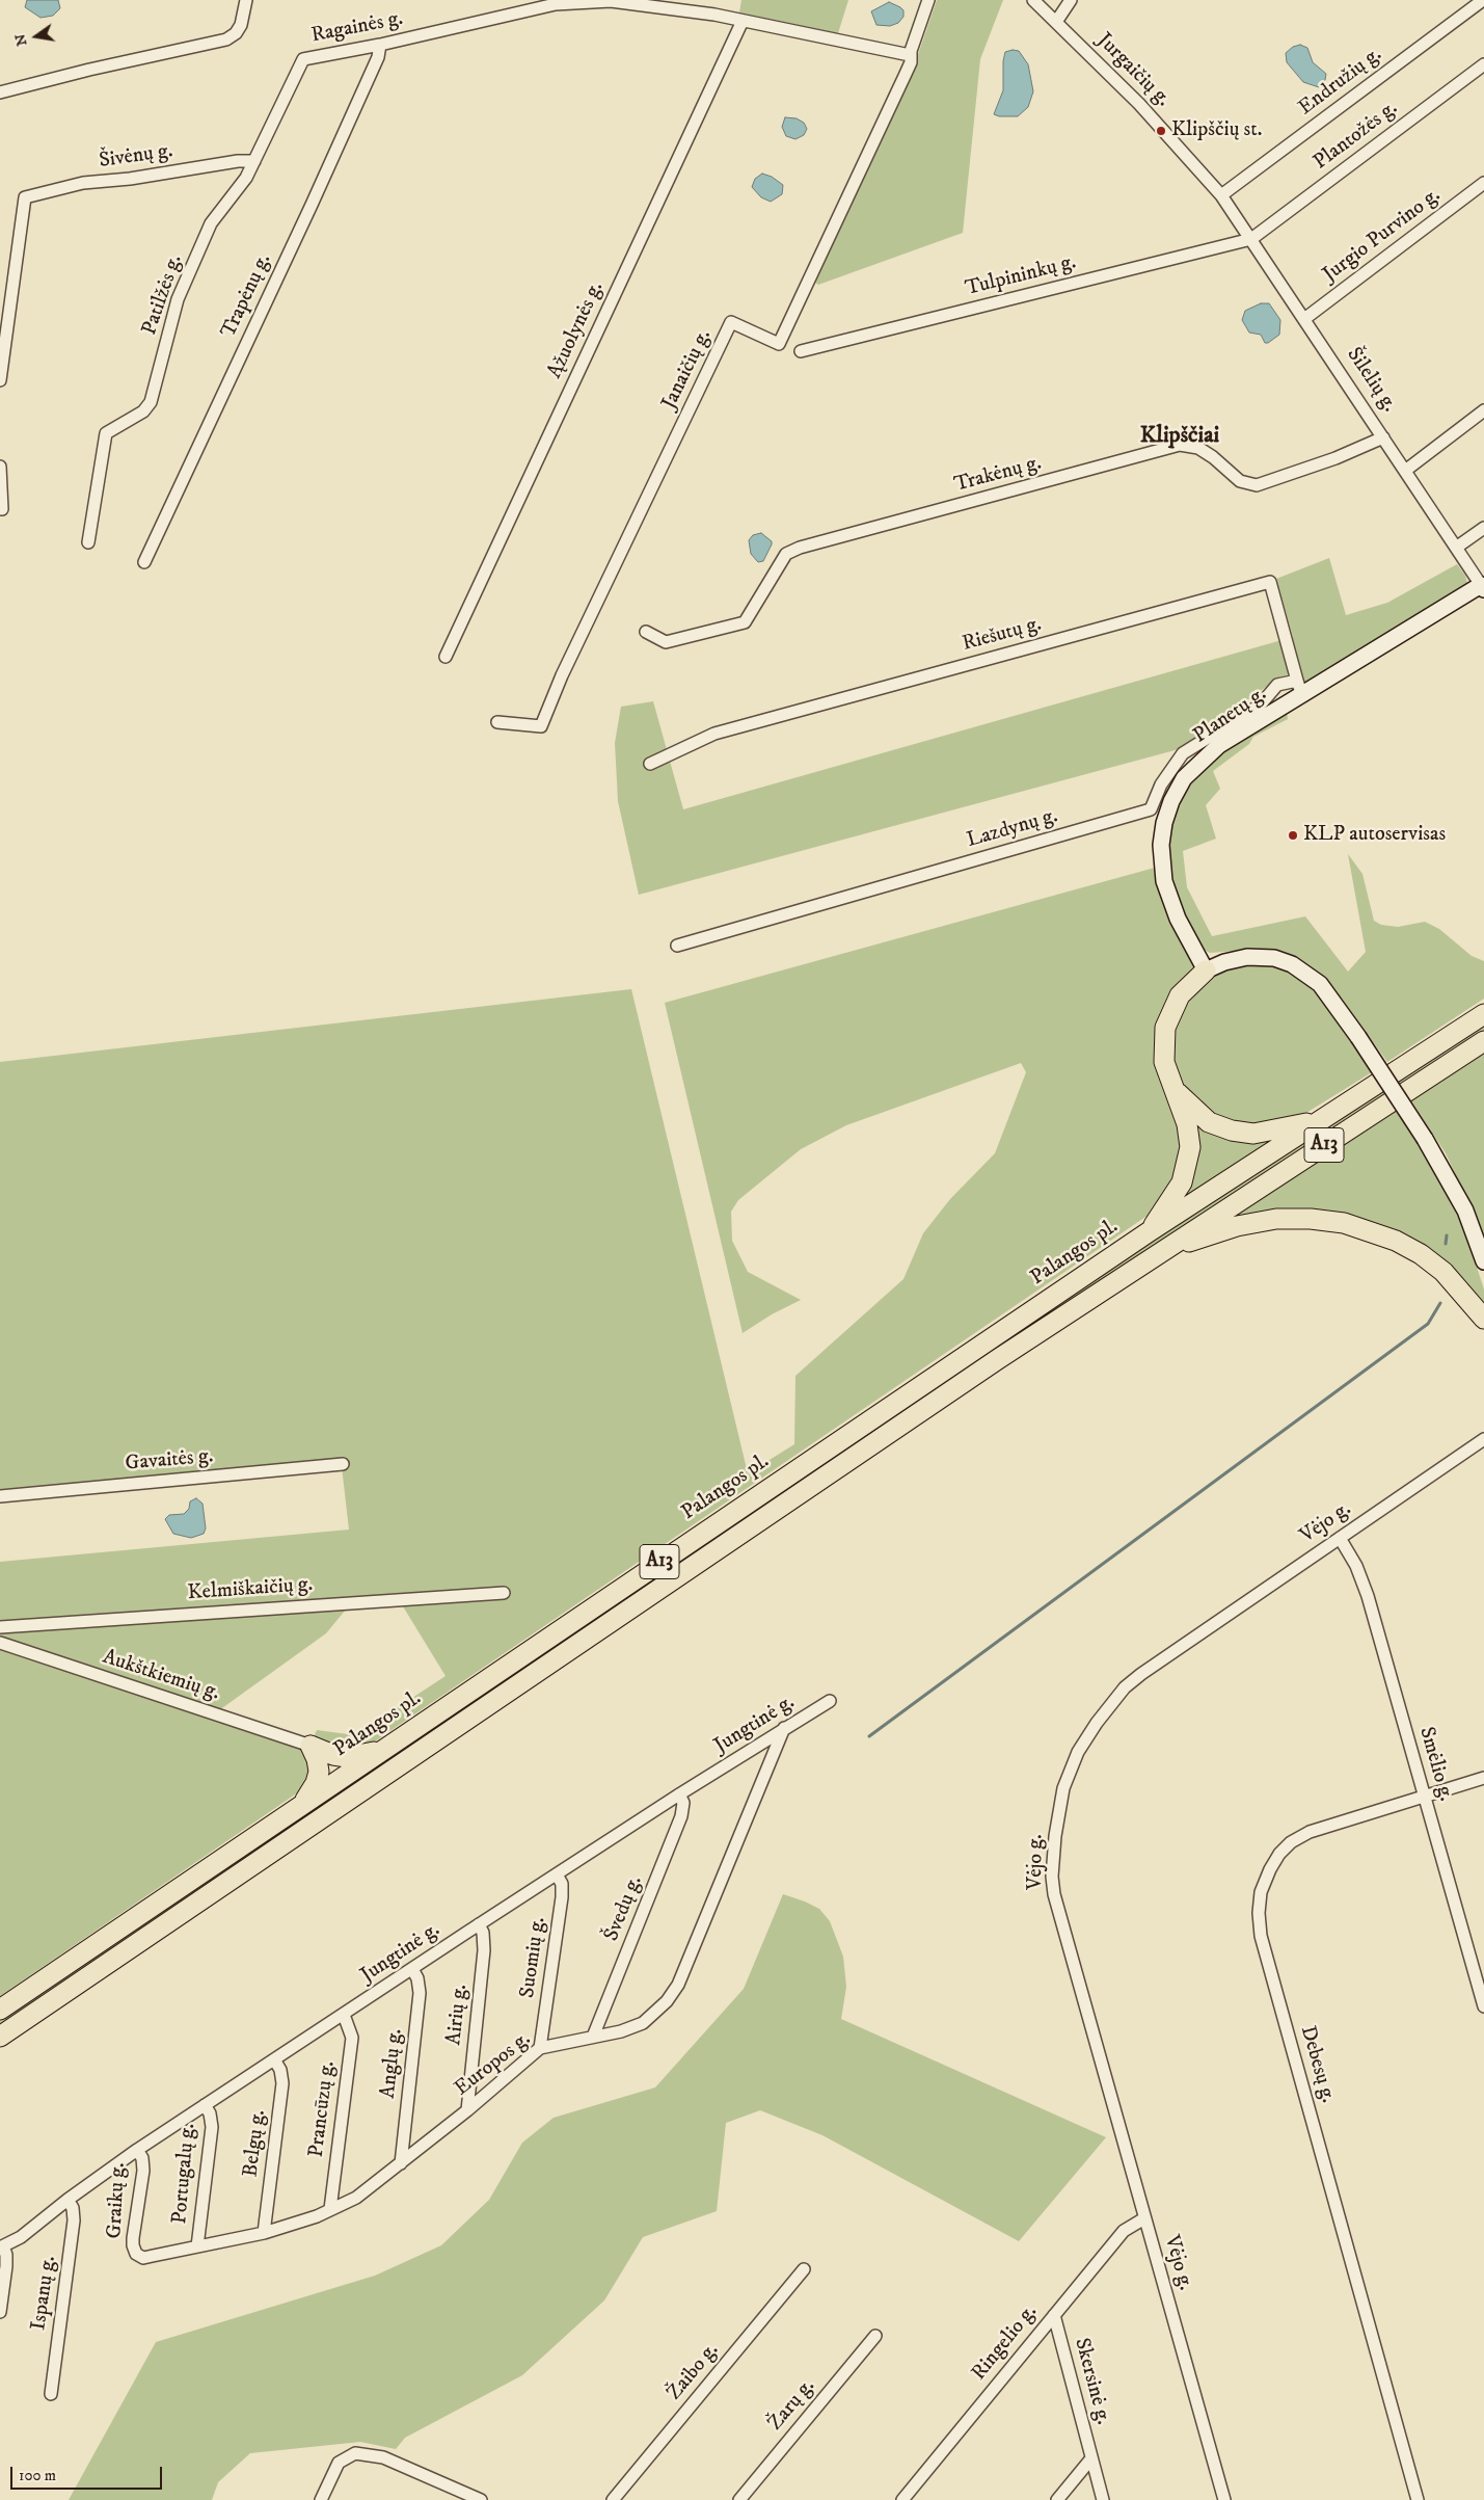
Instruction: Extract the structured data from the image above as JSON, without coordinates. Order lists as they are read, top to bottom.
{
  "streets": {
    "highway": ["A13", "Palangos pl."],
    "main road": ["Planetų g."],
    "street": [
      "Ragainės g.",
      "Jurgaičių g.",
      "Endružių g.",
      "Plantožės g.",
      "Šivėnų g.",
      "Jurgio Purvino g.",
      "Tulpininkų g.",
      "Patilžės g.",
      "Trapėnų g.",
      "Ąžuolynės g.",
      "Janaičių g.",
      "Šilelių g.",
      "Trakėnų g.",
      "Riešutų g.",
      "Lazdynų g.",
      "Gavaitės g.",
      "Vėjo g.",
      "Kelmiškaičių g.",
      "Aukštkiemių g.",
      "Jungtinė g.",
      "Smėlio g.",
      "Švedų g.",
      "Suomių g.",
      "Airių g.",
      "Anglų g.",
      "Europos g.",
      "Debesų g.",
      "Prancūzų g.",
      "Belgų g.",
      "Portugalų g.",
      "Graikų g.",
      "Ispanų g.",
      "Ringelio g.",
      "Žaibo g.",
      "Skersinė g.",
      "Žarų g."
    ]
  },
  "crossings": [
    ["Ragainės g.", "Patilžės g."],
    ["Ragainės g.", "Trapėnų g."],
    ["Ragainės g.", "Ąžuolynės g."],
    ["Ragainės g.", "Janaičių g."],
    ["Jurgaičių g.", "Endružių g."],
    ["Jurgaičių g.", "Šilelių g."],
    ["Endružių g.", "Šilelių g."],
    ["Plantožės g.", "Tulpininkų g."],
    ["Plantožės g.", "Šilelių g."],
    ["Šivėnų g.", "Patilžės g."],
    ["Jurgio Purvino g.", "Šilelių g."],
    ["Tulpininkų g.", "Šilelių g."],
    ["Šilelių g.", "Trakėnų g."],
    ["Šilelių g.", "Planetų g."],
    ["Riešutų g.", "Planetų g."],
    ["Riešutų g.", "Lazdynų g."],
    ["Planetų g.", "Lazdynų g."],
    ["Vėjo g.", "Smėlio g."],
    ["Vėjo g.", "Ringelio g."],
    ["Jungtinė g.", "Švedų g."],
    ["Jungtinė g.", "Suomių g."],
    ["Jungtinė g.", "Airių g."],
    ["Jungtinė g.", "Anglų g."],
    ["Jungtinė g.", "Europos g."],
    ["Jungtinė g.", "Prancūzų g."],
    ["Jungtinė g.", "Belgų g."],
    ["Jungtinė g.", "Portugalų g."],
    ["Jungtinė g.", "Graikų g."],
    ["Jungtinė g.", "Ispanų g."],
    ["Smėlio g.", "Debesų g."],
    ["Švedų g.", "Europos g."],
    ["Suomių g.", "Europos g."],
    ["Airių g.", "Europos g."],
    ["Anglų g.", "Europos g."],
    ["Europos g.", "Prancūzų g."],
    ["Europos g.", "Belgų g."],
    ["Europos g.", "Portugalų g."],
    ["Europos g.", "Graikų g."],
    ["Ringelio g.", "Skersinė g."]
  ],
  "districts": ["Klipščiai"],
  "places": ["Klipščių st.", "KLP autoservisas"],
  "scale_bar": "100 m",
  "north": "left"
}
